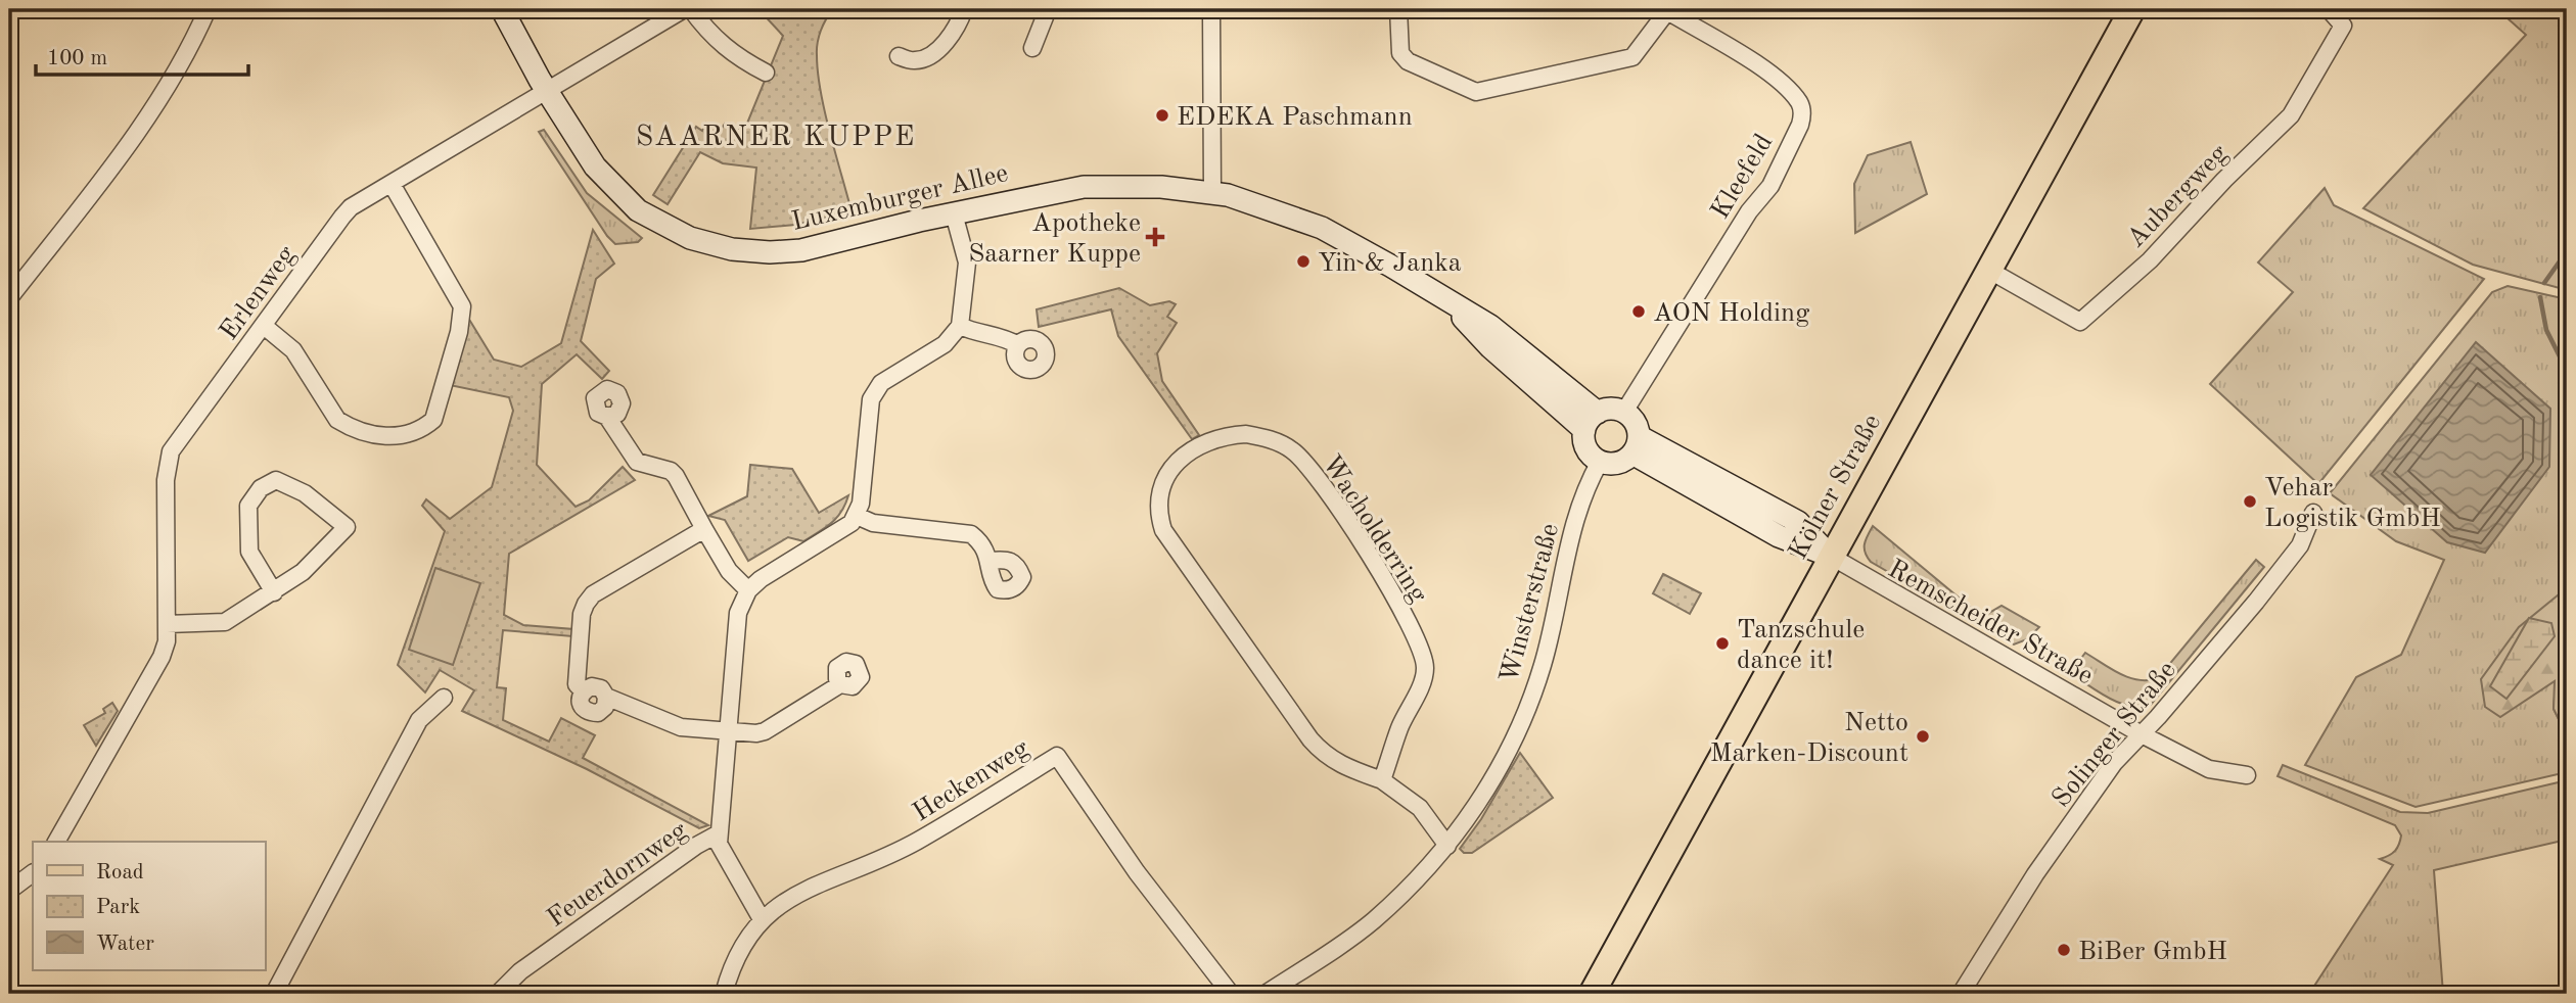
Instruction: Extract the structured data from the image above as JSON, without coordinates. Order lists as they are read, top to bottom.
{
  "streets": {
    "main road": ["Kölner Straße"],
    "street": [
      "Kleefeld",
      "Aubergweg",
      "Luxemburger Allee",
      "Erlenweg",
      "Wacholderring",
      "Winsterstraße",
      "Remscheider Straße",
      "Solinger Straße",
      "Heckenweg",
      "Feuerdornweg"
    ]
  },
  "crossings": [
    ["Kleefeld", "Luxemburger Allee"],
    ["Kleefeld", "Winsterstraße"],
    ["Aubergweg", "Kölner Straße"],
    ["Luxemburger Allee", "Erlenweg"],
    ["Luxemburger Allee", "Winsterstraße"],
    ["Kölner Straße", "Remscheider Straße"],
    ["Wacholderring", "Winsterstraße"],
    ["Remscheider Straße", "Solinger Straße"],
    ["Heckenweg", "Feuerdornweg"]
  ],
  "districts": ["SAARNER KUPPE"],
  "places": {
    "other": [
      "EDEKA Paschmann",
      "Yin & Janka",
      "AON Holding",
      "Vehar Logistik GmbH",
      "Tanzschule dance it!",
      "Netto Marken-Discount",
      "BiBer GmbH"
    ],
    "health": ["Apotheke Saarner Kuppe"]
  },
  "legend": ["Road", "Park", "Water"],
  "scale_bar": "100 m"
}
